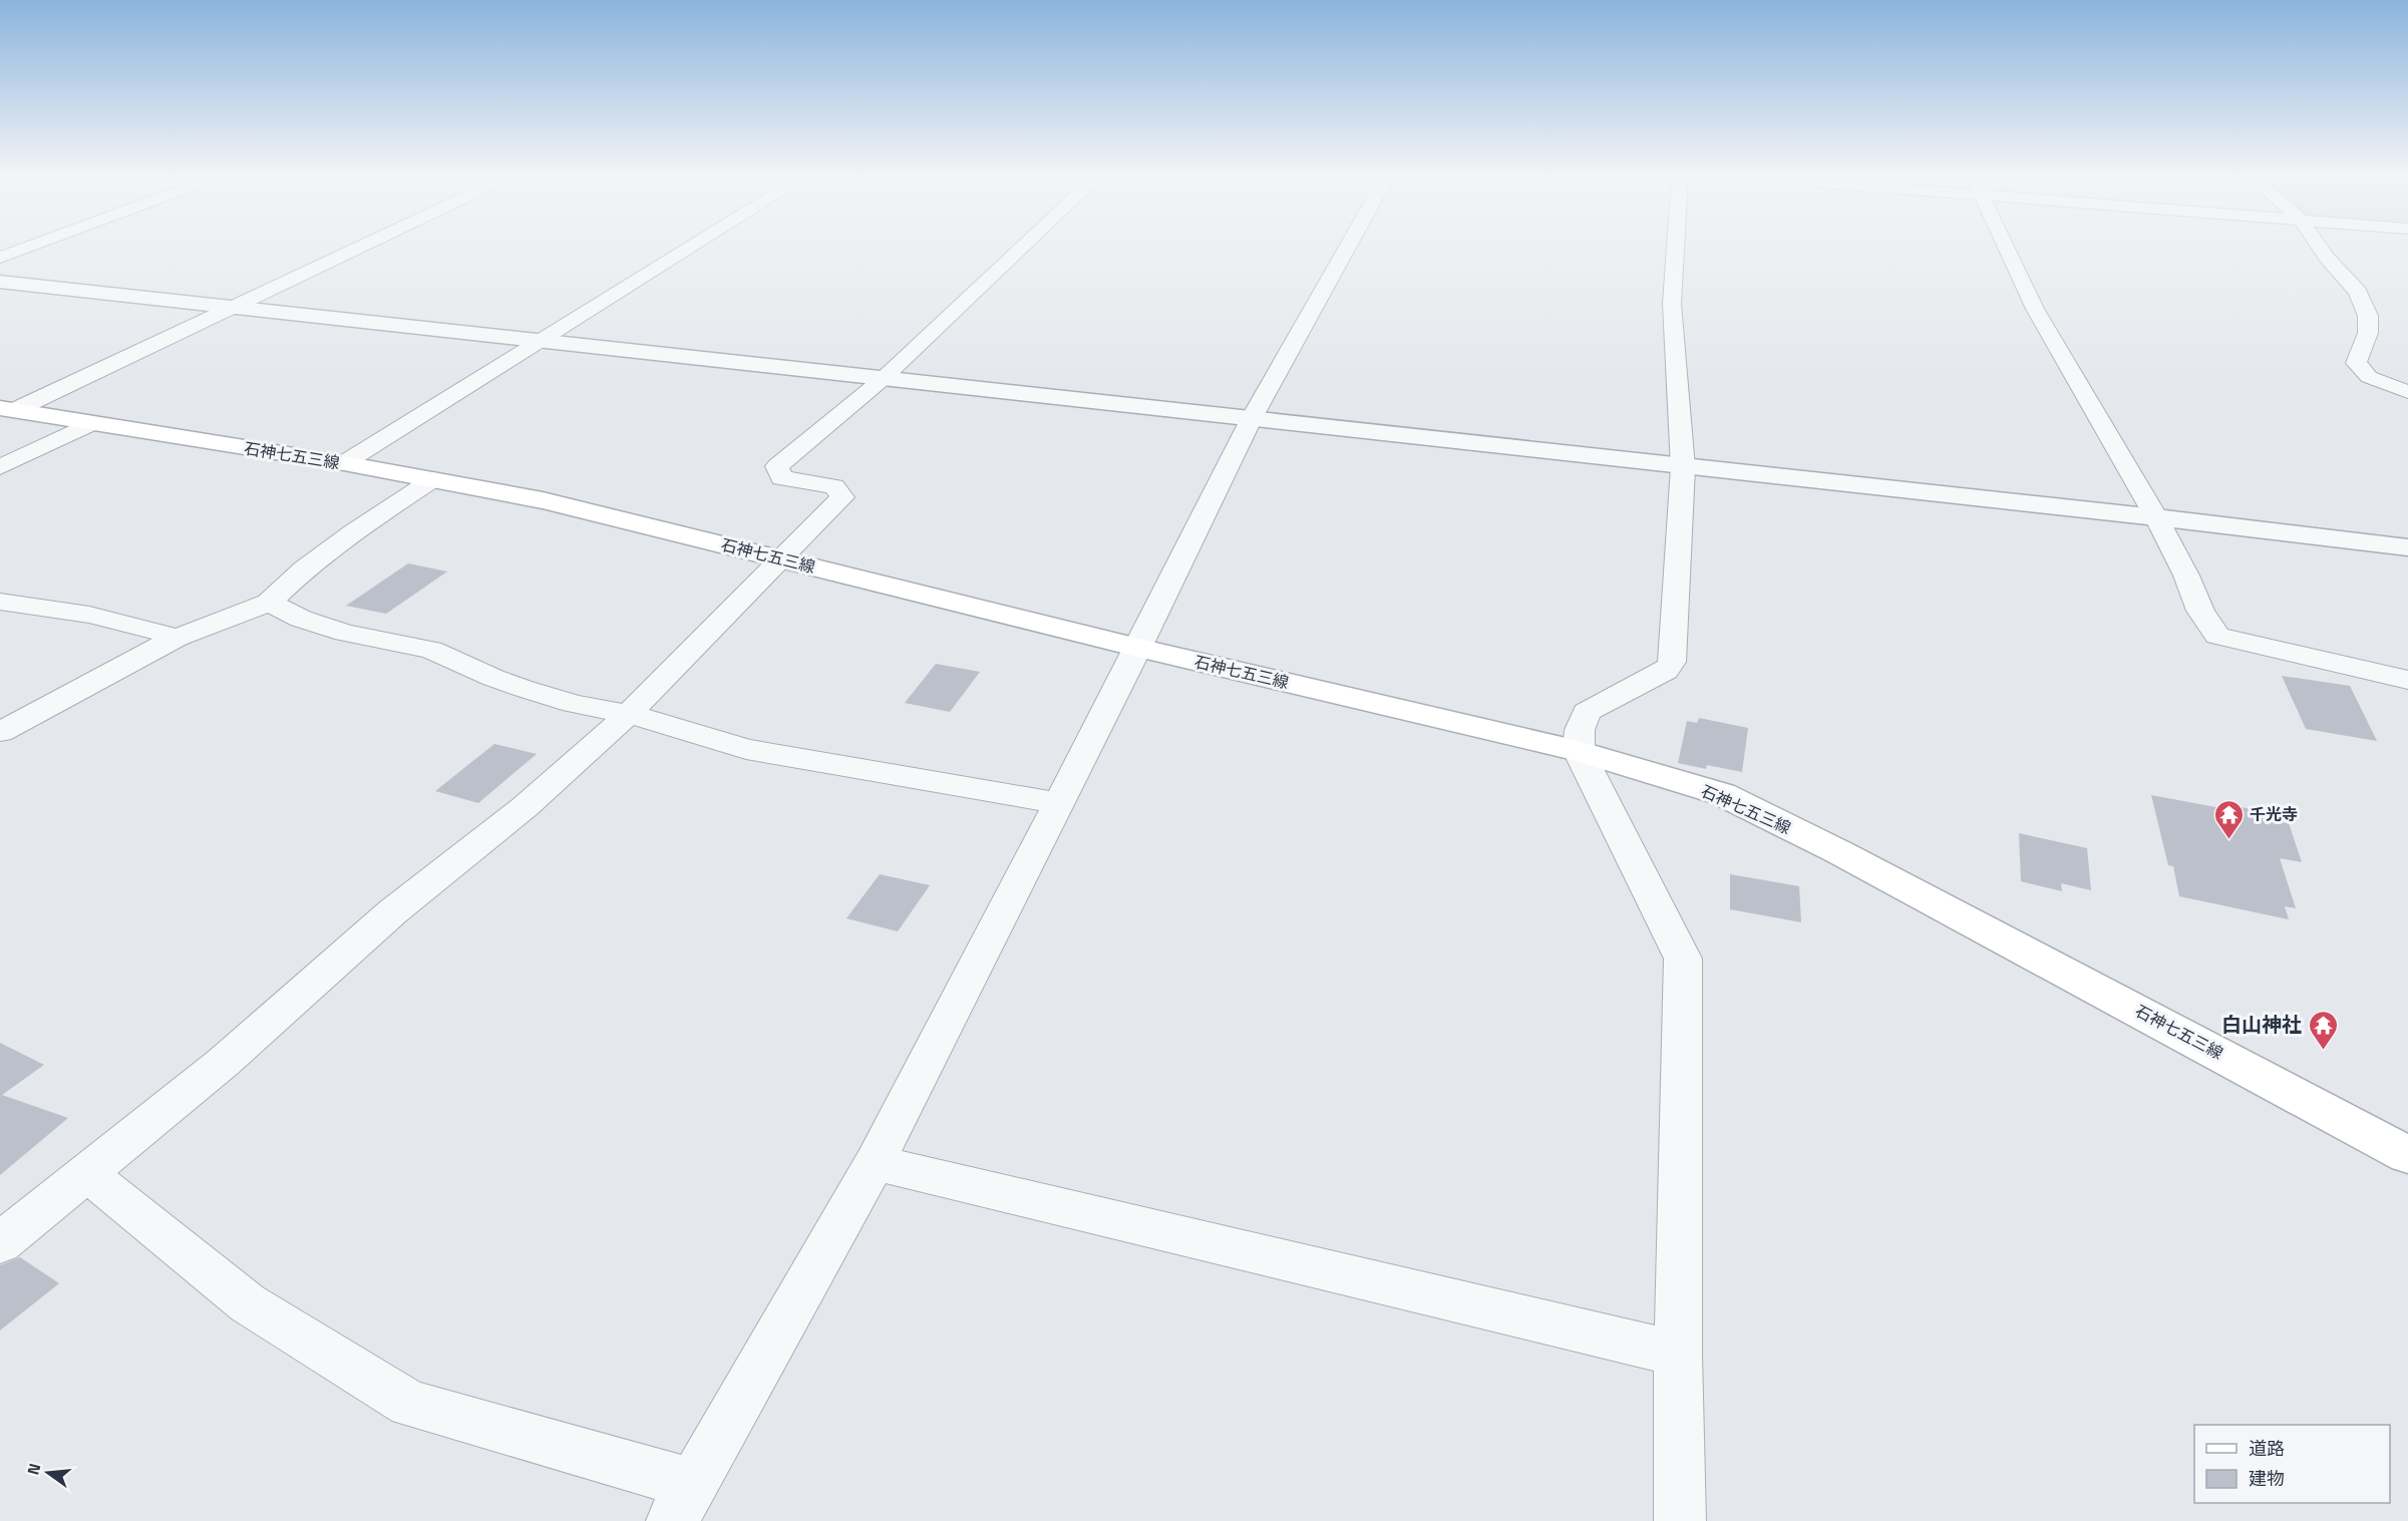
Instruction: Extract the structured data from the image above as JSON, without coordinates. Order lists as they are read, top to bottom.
{
  "streets": {
    "main road": ["石神七五三線"]
  },
  "places": {
    "temple": ["千光寺", "白山神社"]
  },
  "legend": ["道路", "建物"],
  "north": "left"
}
